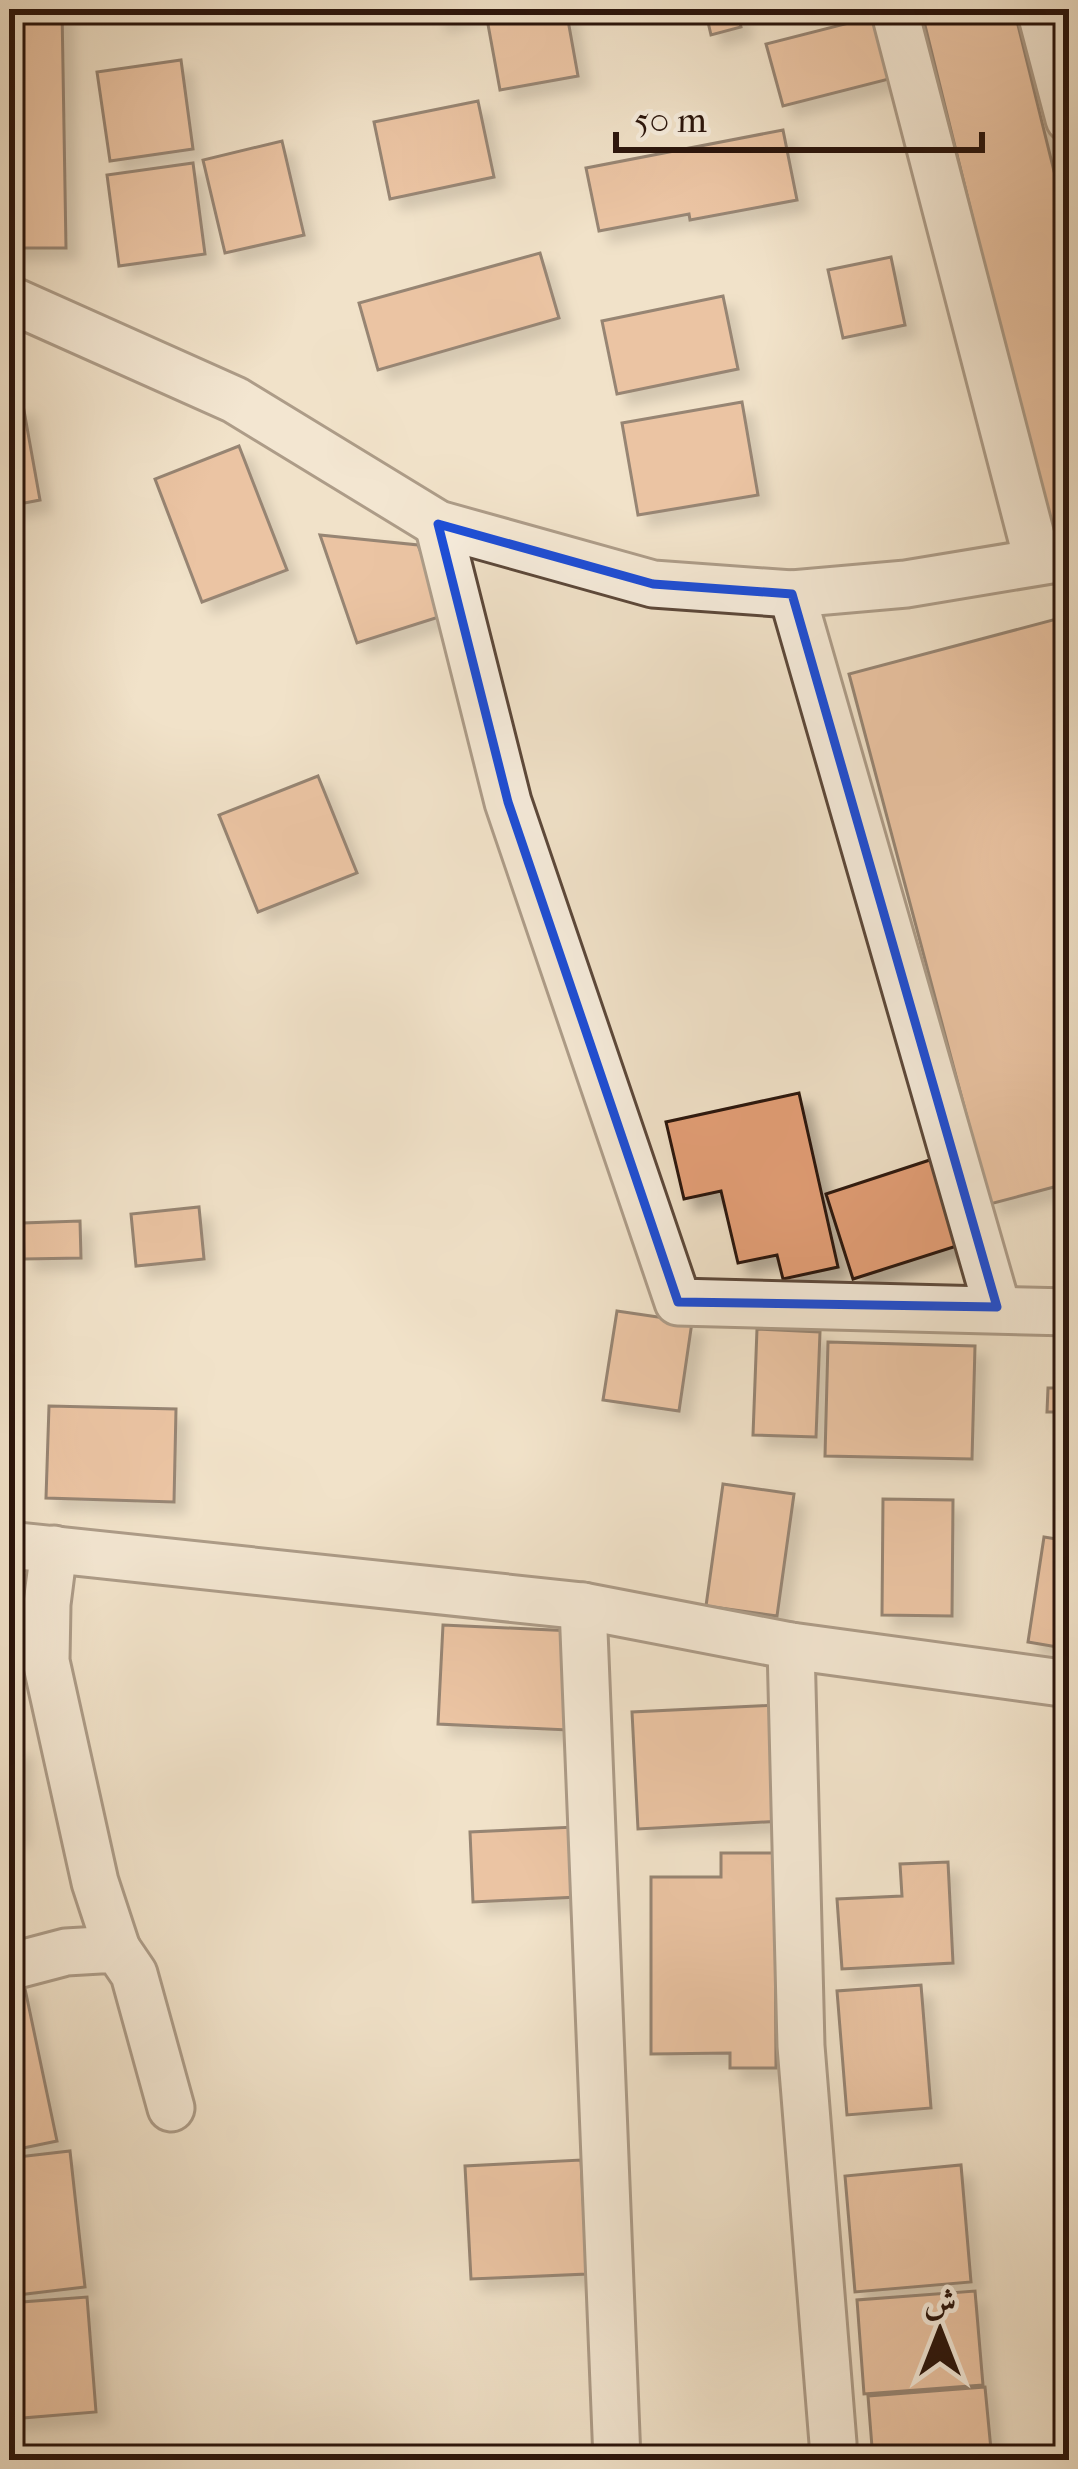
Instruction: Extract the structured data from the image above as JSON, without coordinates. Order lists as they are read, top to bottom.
{
  "scale_bar": "50 m",
  "north": "top"
}
